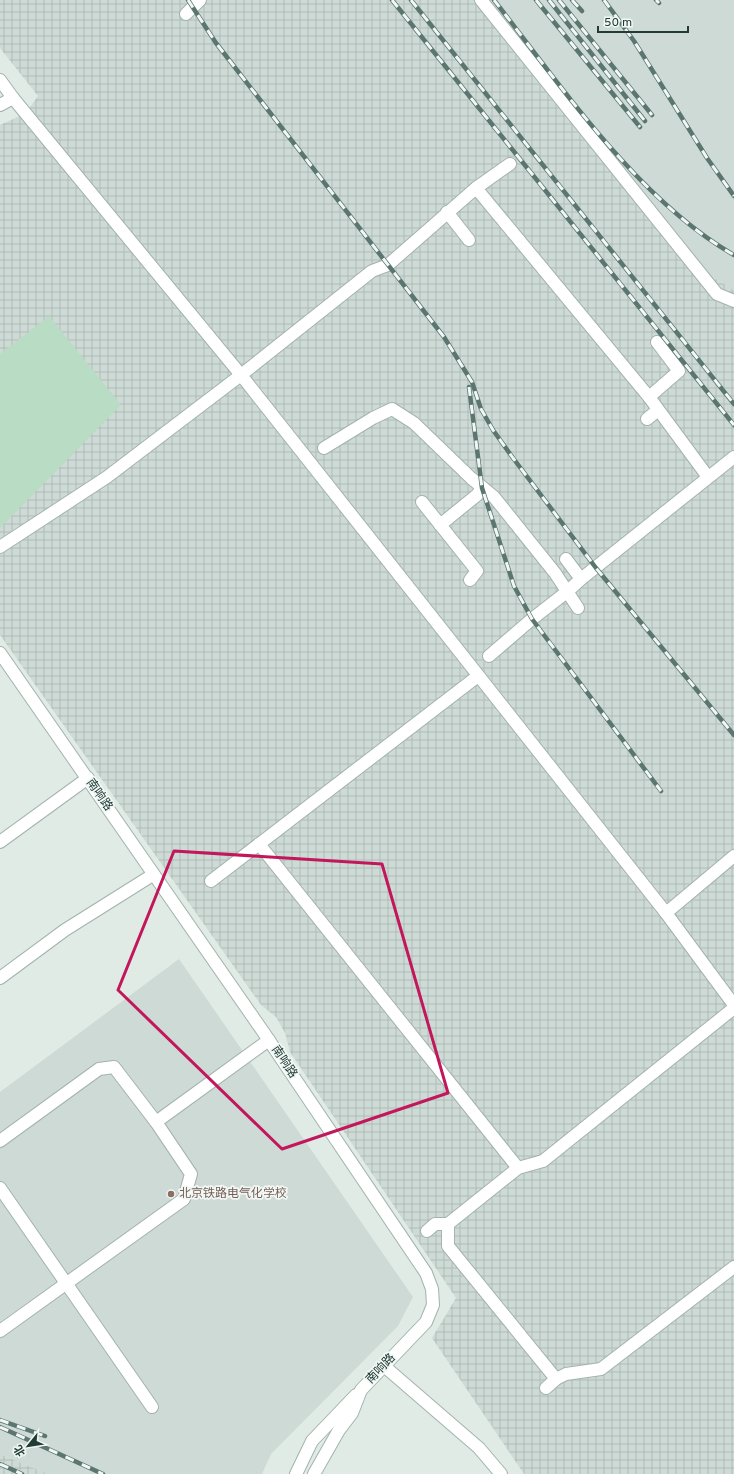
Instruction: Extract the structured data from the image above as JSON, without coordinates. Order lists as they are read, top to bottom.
{
  "streets": {
    "street": ["南响路"]
  },
  "places": ["北京铁路电气化学校"],
  "scale_bar": "50 m",
  "north": "bottom left"
}
